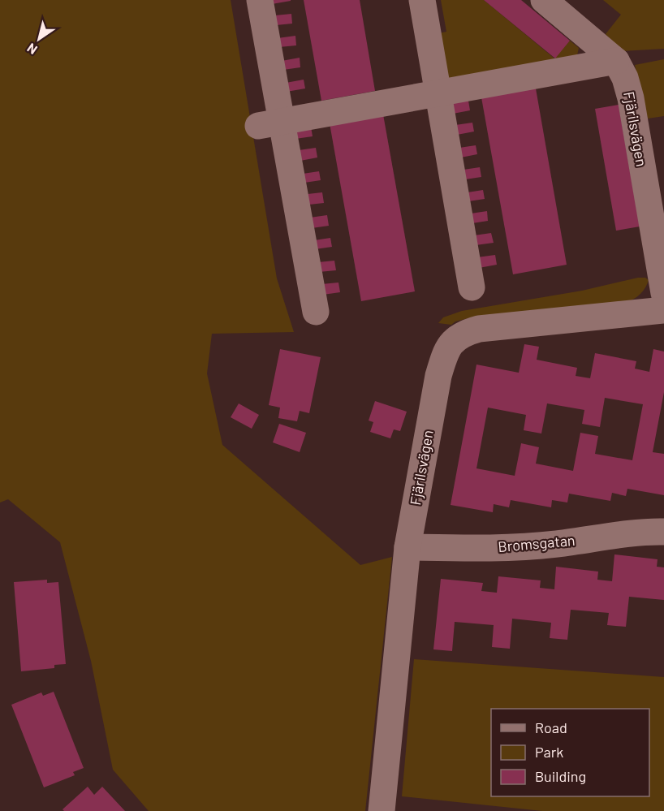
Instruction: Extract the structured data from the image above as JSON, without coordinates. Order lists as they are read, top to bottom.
{
  "streets": {
    "street": ["Fjärilsvägen", "Bromsgatan"]
  },
  "crossings": [
    ["Fjärilsvägen", "Bromsgatan"]
  ],
  "legend": ["Road", "Park", "Building"],
  "north": "bottom left"
}
